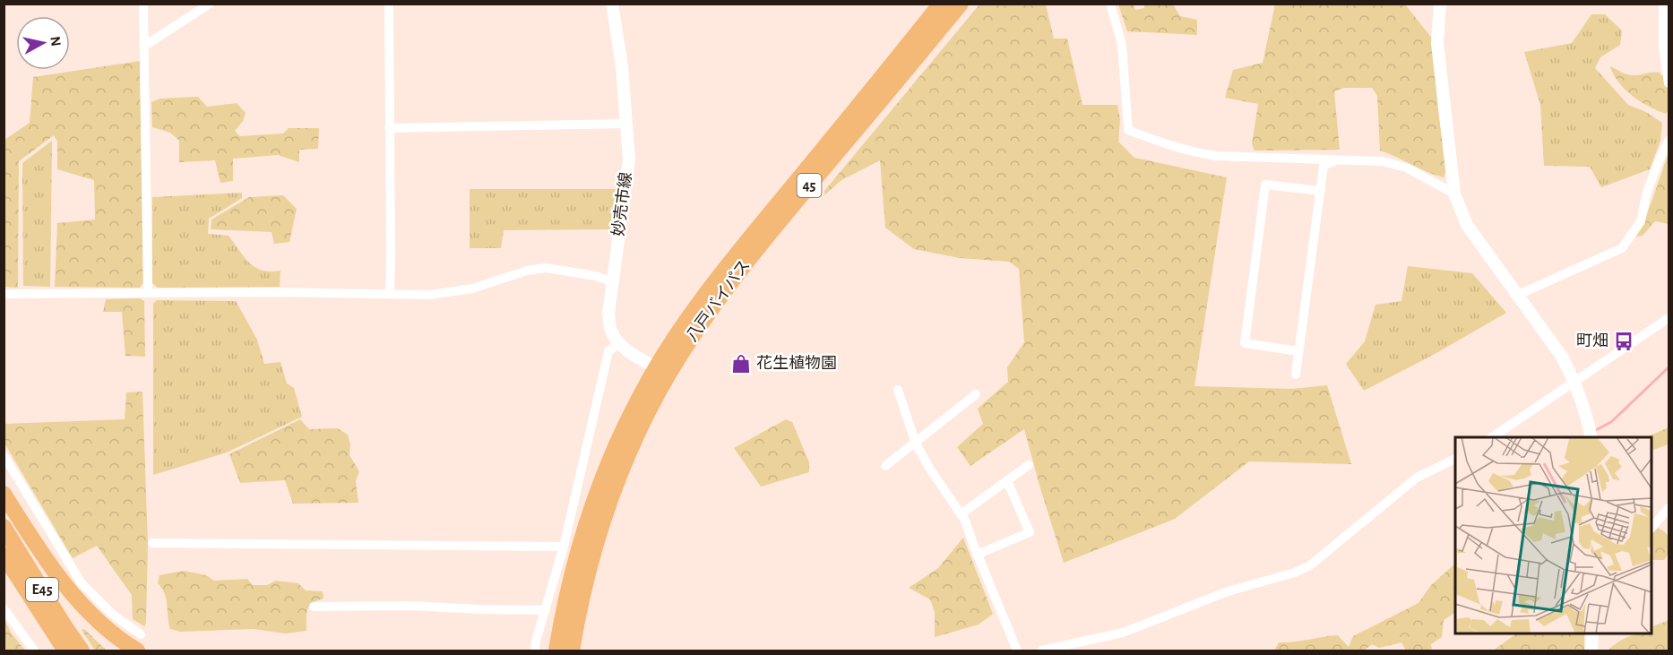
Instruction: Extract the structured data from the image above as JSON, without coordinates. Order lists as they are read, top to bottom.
{
  "streets": {
    "highway": ["45", "八戸バイパス", "E45"],
    "street": ["妙売市線"]
  },
  "places": {
    "bus stop": ["町畑"],
    "shop": ["花生植物園"]
  },
  "north": "right"
}
